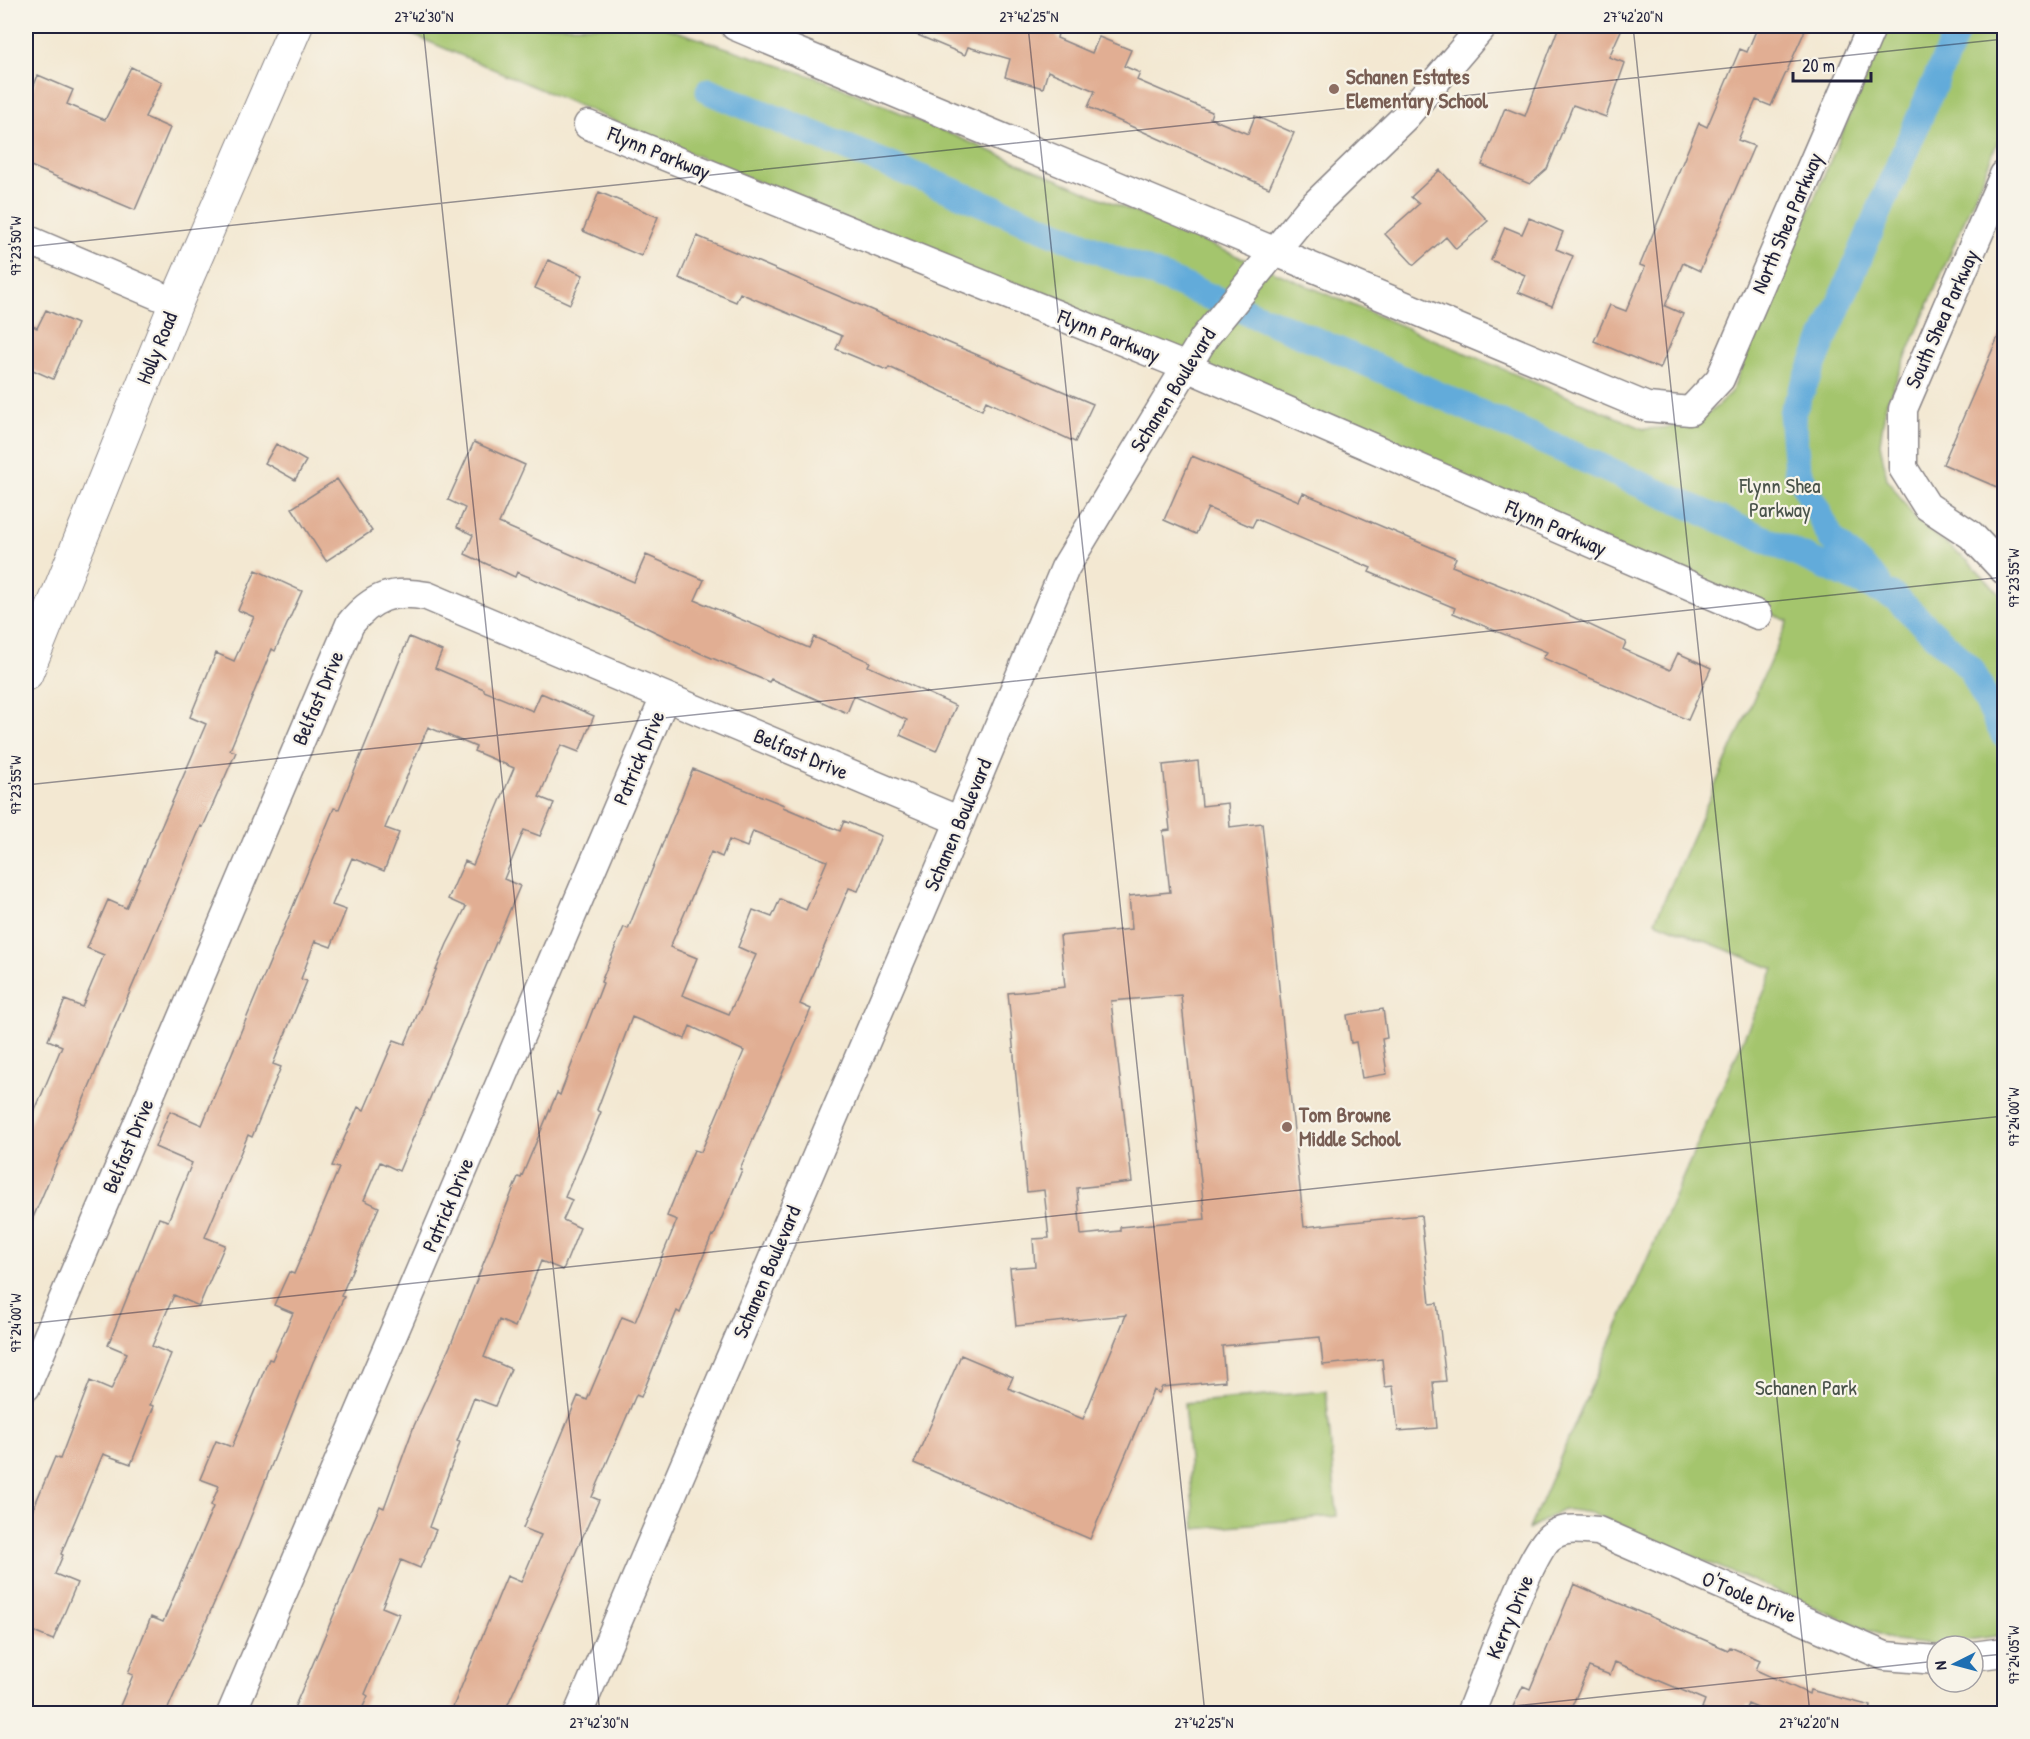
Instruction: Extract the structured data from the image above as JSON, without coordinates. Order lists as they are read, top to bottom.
{
  "streets": {
    "main road": ["Holly Road"],
    "street": [
      "Flynn Parkway",
      "North Shea Parkway",
      "South Shea Parkway",
      "Schanen Boulevard",
      "Belfast Drive",
      "Patrick Drive",
      "O'Toole Drive",
      "Kerry Drive"
    ]
  },
  "crossings": [
    ["Flynn Parkway", "Schanen Boulevard"],
    ["North Shea Parkway", "Schanen Boulevard"],
    ["Schanen Boulevard", "Belfast Drive"],
    ["Belfast Drive", "Patrick Drive"],
    ["O'Toole Drive", "Kerry Drive"]
  ],
  "parks": ["Flynn Shea Parkway", "Schanen Park"],
  "places": ["Schanen Estates Elementary School", "Tom Browne Middle School"],
  "scale_bar": "20 m",
  "north": "left",
  "coordinates": [
    "27°42'30\"N",
    "27°42'25\"N",
    "27°42'20\"N",
    "97°23'50\"W",
    "97°23'55\"W",
    "97°24'00\"W",
    "97°24'05\"W"
  ]
}
